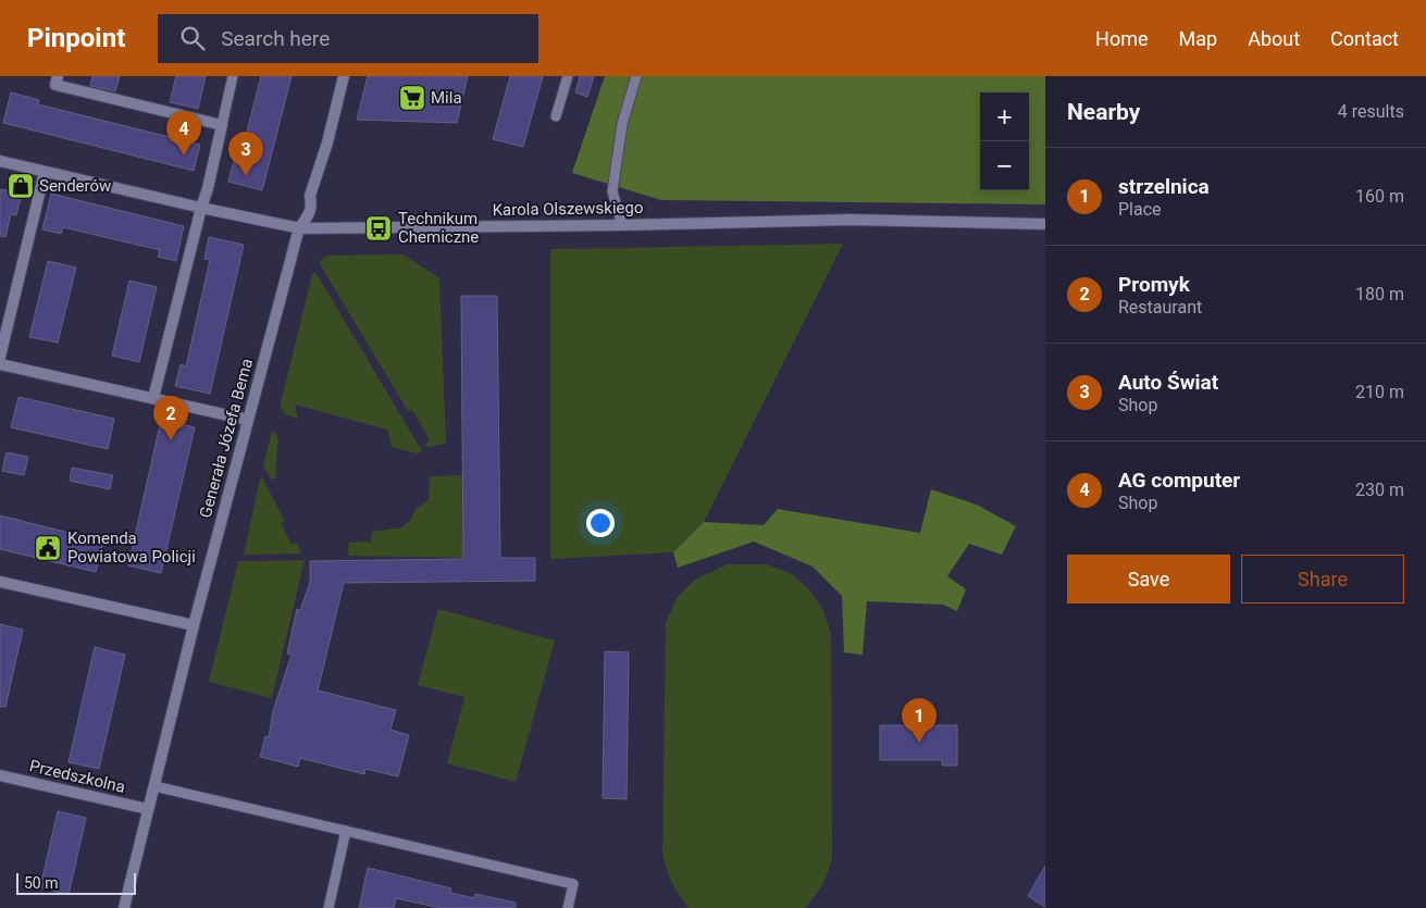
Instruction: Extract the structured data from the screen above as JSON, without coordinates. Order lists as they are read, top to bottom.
{
  "streets": {
    "street": ["Karola Olszewskiego", "Generała Józefa Bema", "Przedszkolna"]
  },
  "crossings": [
    ["Karola Olszewskiego", "Generała Józefa Bema"],
    ["Generała Józefa Bema", "Przedszkolna"]
  ],
  "places": {
    "supermarket": ["Mila"],
    "shop": ["Senderów"],
    "bus stop": ["Technikum Chemiczne"],
    "public building": ["Komenda Powiatowa Policji"]
  },
  "scale_bar": "50 m",
  "page": {
    "header": "Pinpoint",
    "search": "Search here",
    "nav": [
      "Home",
      "Map",
      "About",
      "Contact"
    ],
    "heading": ["Nearby", "4 results"],
    "map_buttons": ["+", "−"],
    "pins": [
      "4",
      "3",
      "2",
      "1"
    ],
    "list": [
      {
        "mark": "1",
        "name": "strzelnica",
        "note": "Place",
        "value": "160 m"
      },
      {
        "mark": "2",
        "name": "Promyk",
        "note": "Restaurant",
        "value": "180 m"
      },
      {
        "mark": "3",
        "name": "Auto Świat",
        "note": "Shop",
        "value": "210 m"
      },
      {
        "mark": "4",
        "name": "AG computer",
        "note": "Shop",
        "value": "230 m"
      }
    ],
    "buttons": ["Save", "Share"],
    "scale": "50 m"
  }
}
